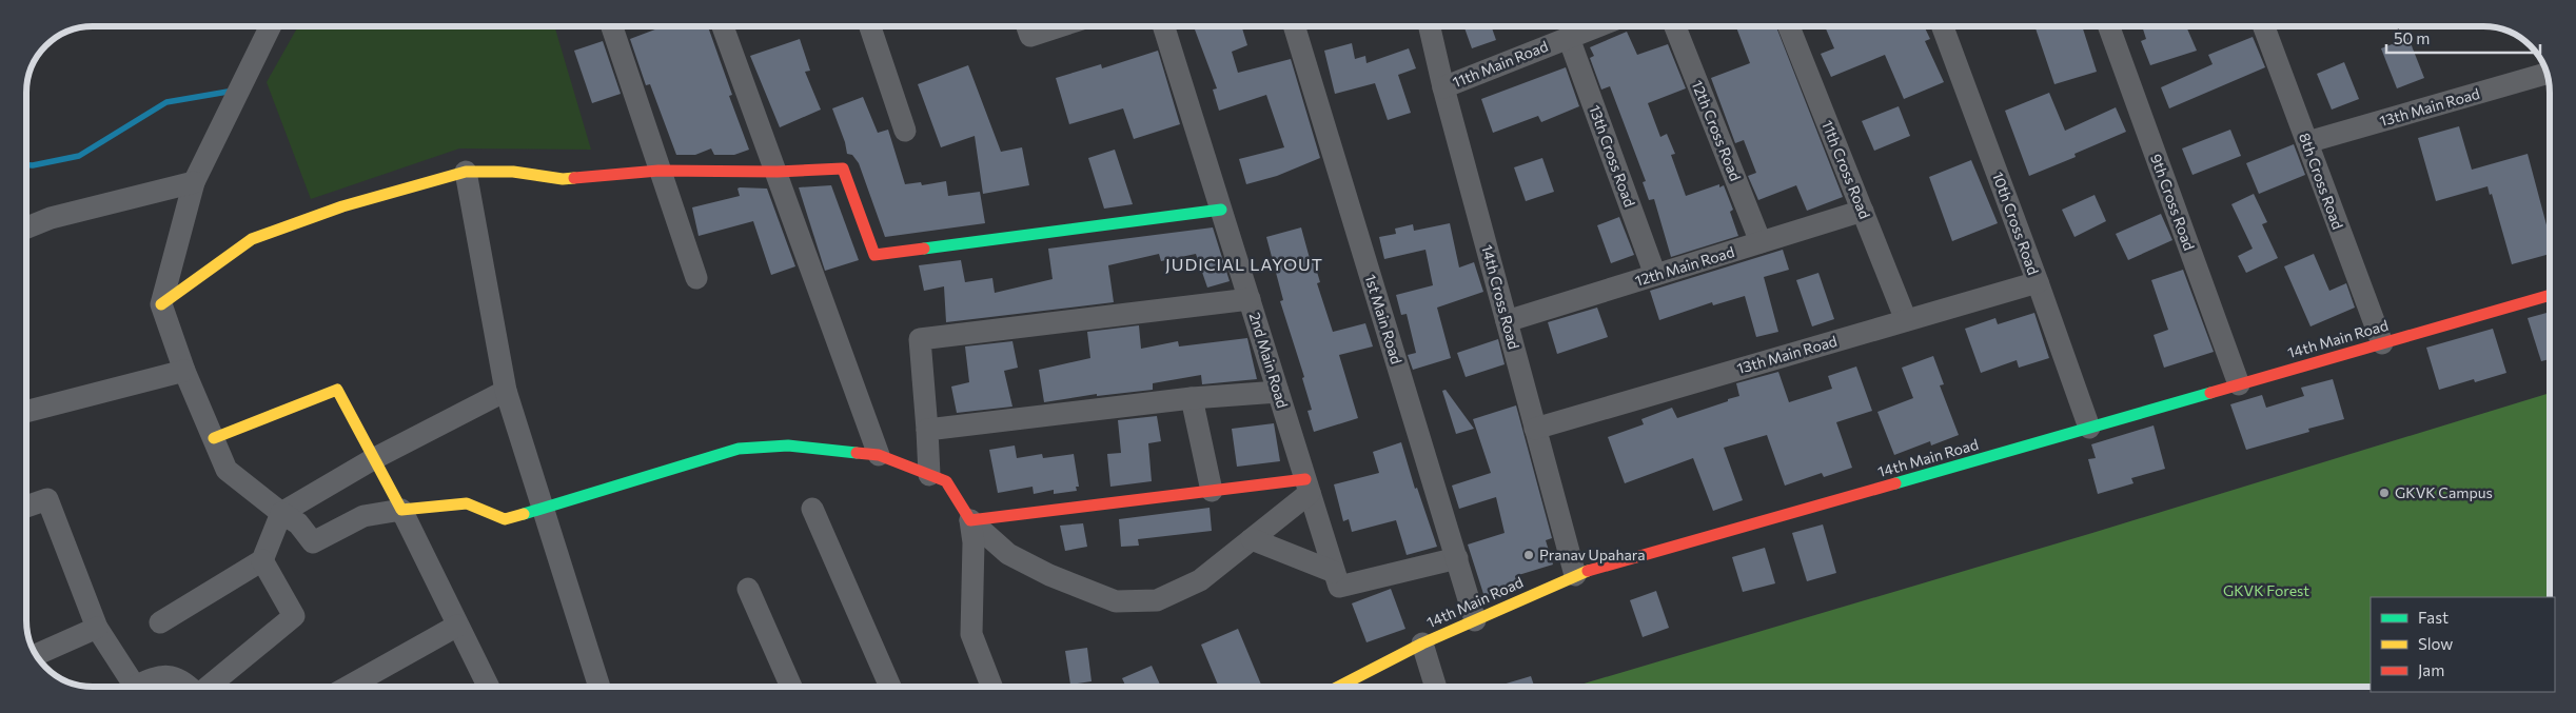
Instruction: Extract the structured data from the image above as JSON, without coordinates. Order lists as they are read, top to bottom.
{
  "streets": {
    "street": [
      "11th Main Road",
      "13th Main Road",
      "12th Cross Road",
      "13th Cross Road",
      "11th Cross Road",
      "8th Cross Road",
      "9th Cross Road",
      "10th Cross Road",
      "12th Main Road",
      "14th Cross Road",
      "1st Main Road",
      "14th Main Road",
      "2nd Main Road"
    ]
  },
  "crossings": [
    ["11th Main Road", "13th Cross Road"],
    ["11th Main Road", "14th Cross Road"],
    ["13th Main Road", "11th Cross Road"],
    ["13th Main Road", "8th Cross Road"],
    ["13th Main Road", "10th Cross Road"],
    ["13th Main Road", "14th Cross Road"],
    ["12th Cross Road", "12th Main Road"],
    ["13th Cross Road", "12th Main Road"],
    ["11th Cross Road", "12th Main Road"],
    ["8th Cross Road", "14th Main Road"],
    ["9th Cross Road", "14th Main Road"],
    ["10th Cross Road", "14th Main Road"],
    ["12th Main Road", "14th Cross Road"],
    ["14th Cross Road", "14th Main Road"],
    ["1st Main Road", "14th Main Road"]
  ],
  "districts": ["JUDICIAL LAYOUT"],
  "parks": ["GKVK Forest"],
  "places": ["GKVK Campus", "Pranav Upahara"],
  "legend": ["Fast", "Slow", "Jam"],
  "scale_bar": "50 m"
}
